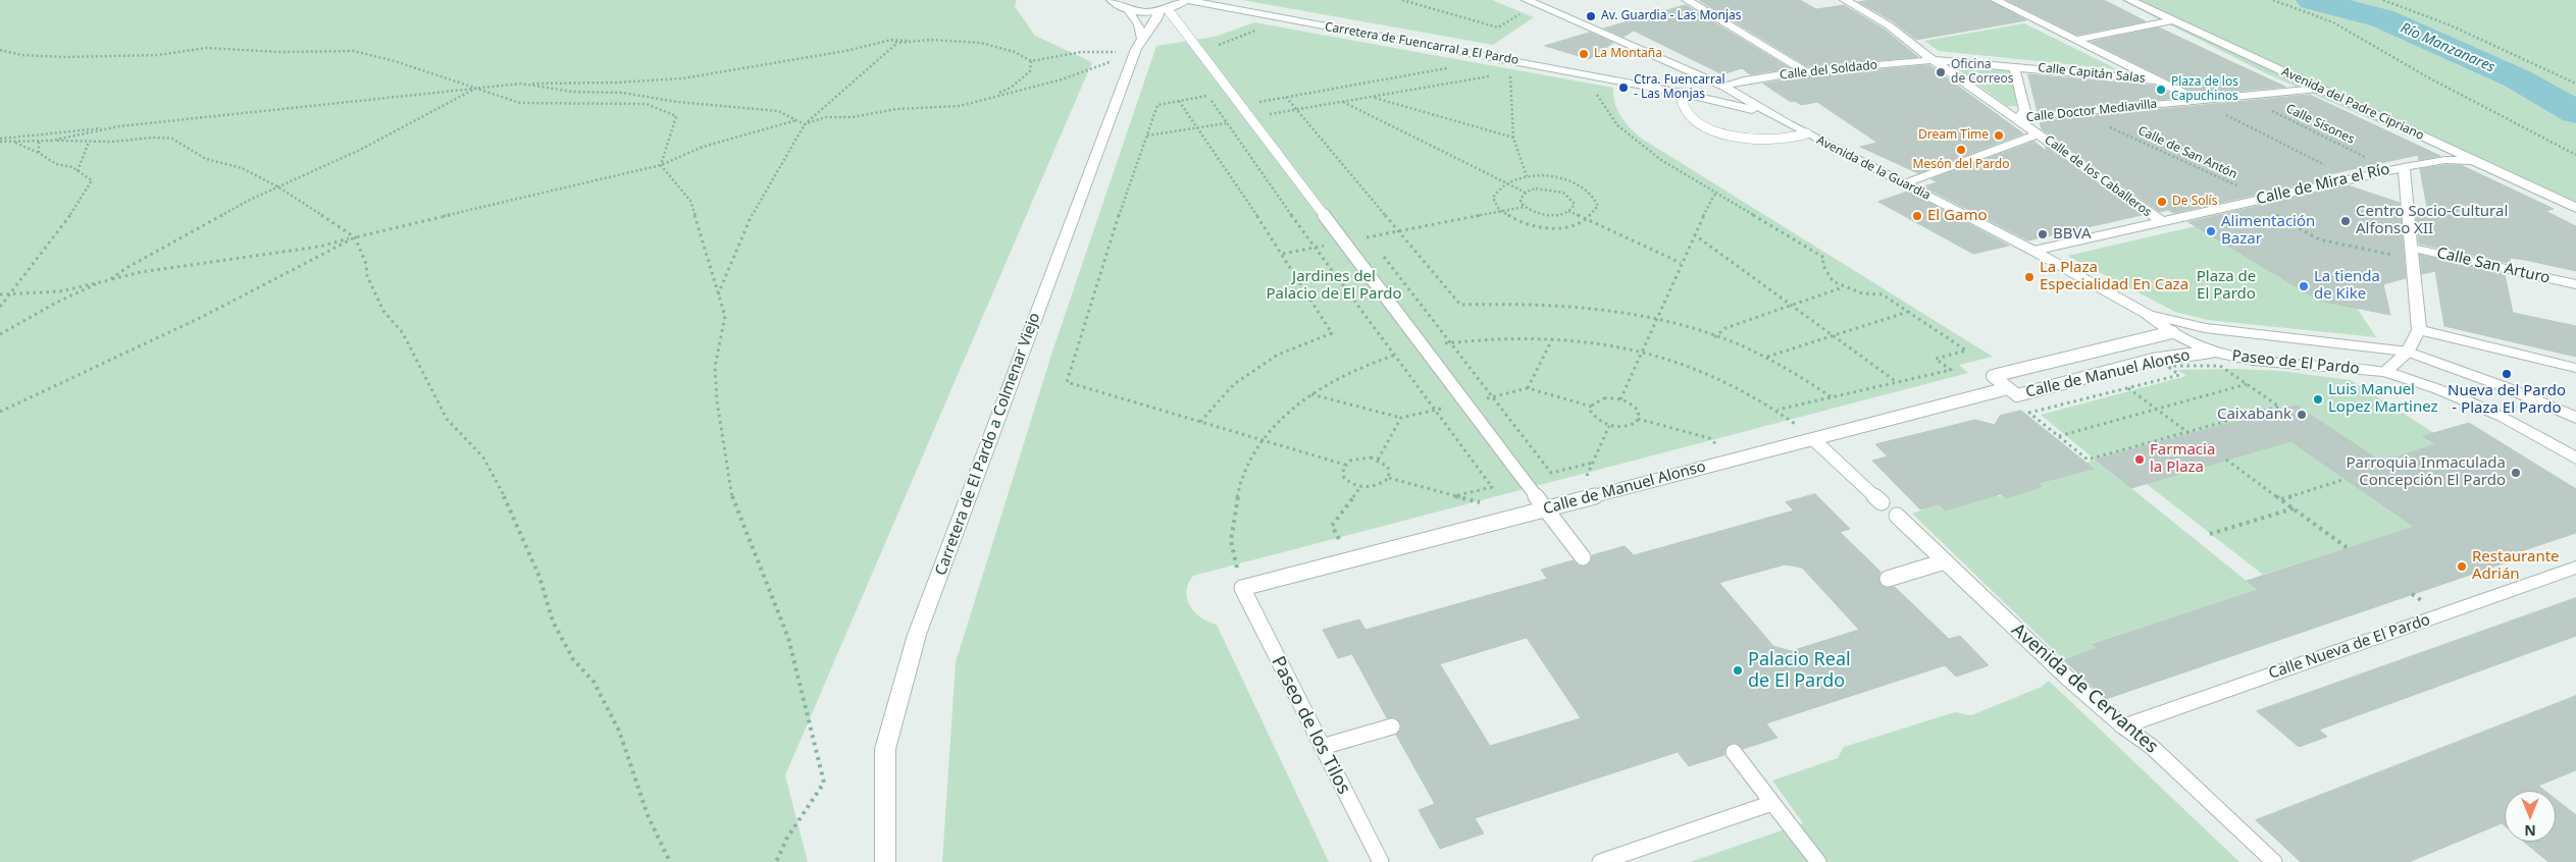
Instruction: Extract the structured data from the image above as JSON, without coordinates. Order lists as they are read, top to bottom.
{
  "streets": {
    "street": [
      "Carretera de Fuencarral a El Pardo",
      "Calle del Soldado",
      "Calle Capitán Salas",
      "Avenida del Padre Cipriano",
      "Calle Doctor Mediavilla",
      "Avenida de la Guardia",
      "Calle de los Caballeros",
      "Calle de Mira el Río",
      "Calle San Arturo",
      "Paseo de El Pardo",
      "Carretera de El Pardo a Colmenar Viejo",
      "Calle Nueva de El Pardo"
    ],
    "lane": ["Calle de Manuel Alonso", "Avenida de Cervantes", "Paseo de los Tilos"],
    "path": ["Calle Sisones", "Calle de San Antón"]
  },
  "crossings": [
    ["Carretera de Fuencarral a El Pardo", "Calle del Soldado"],
    ["Carretera de Fuencarral a El Pardo", "Avenida de la Guardia"],
    ["Calle del Soldado", "Calle Capitán Salas"],
    ["Calle del Soldado", "Avenida de la Guardia"],
    ["Calle del Soldado", "Calle de los Caballeros"],
    ["Calle Capitán Salas", "Calle de los Caballeros"],
    ["Avenida del Padre Cipriano", "Calle Doctor Mediavilla"],
    ["Avenida del Padre Cipriano", "Calle de Mira el Río"],
    ["Calle Doctor Mediavilla", "Calle Sisones"],
    ["Calle Doctor Mediavilla", "Calle de San Antón"],
    ["Calle Doctor Mediavilla", "Calle de los Caballeros"],
    ["Calle Sisones", "Calle de Mira el Río"],
    ["Calle de San Antón", "Calle de Mira el Río"],
    ["Avenida de la Guardia", "Calle de Mira el Río"],
    ["Avenida de la Guardia", "Paseo de El Pardo"],
    ["Avenida de la Guardia", "Calle de Manuel Alonso"],
    ["Calle de los Caballeros", "Calle de Mira el Río"],
    ["Paseo de El Pardo", "Calle de Manuel Alonso"],
    ["Calle de Manuel Alonso", "Paseo de los Tilos"],
    ["Calle Nueva de El Pardo", "Avenida de Cervantes"]
  ],
  "water": ["Río Manzanares"],
  "parks": ["Jardines del Palacio de El Pardo", "Plaza de El Pardo"],
  "places": [
    "Av. Guardia - Las Monjas",
    "La Montaña",
    "Oficina de Correos",
    "Ctra. Fuencarral - Las Monjas",
    "Plaza de los Capuchinos",
    "Dream Time",
    "Mesón del Pardo",
    "De Solís",
    "El Gamo",
    "Centro Socio-Cultural Alfonso XII",
    "Alimentación Bazar",
    "BBVA",
    "La Plaza Especialidad En Caza",
    "La tienda de Kike",
    "Nueva del Pardo - Plaza El Pardo",
    "Luis Manuel Lopez Martinez",
    "Caixabank",
    "Farmacia la Plaza",
    "Parroquia Inmaculada Concepción El Pardo",
    "Restaurante Adrián",
    "Palacio Real de El Pardo"
  ],
  "north": "bottom"
}
